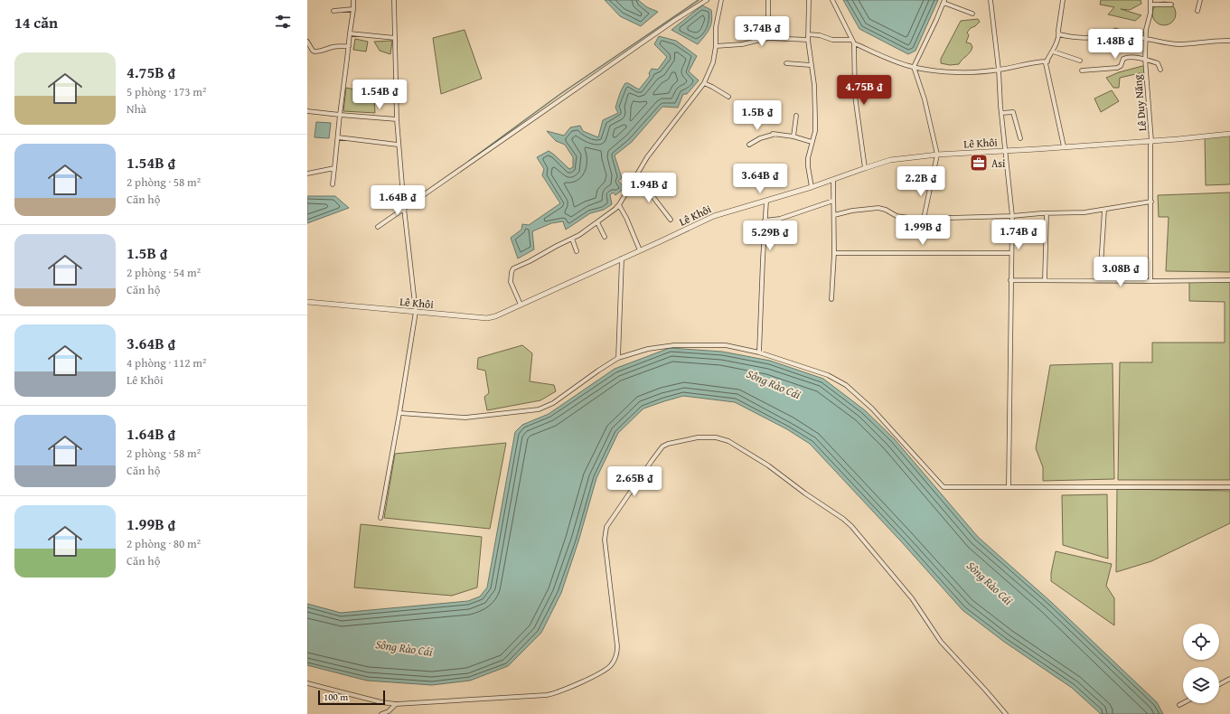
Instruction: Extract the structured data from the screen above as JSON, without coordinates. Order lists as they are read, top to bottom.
{
  "streets": {
    "street": ["Lê Duy Năng", "Lê Khôi"]
  },
  "crossings": [
    ["Lê Duy Năng", "Lê Khôi"]
  ],
  "water": ["Sông Rào Cái"],
  "places": {
    "office": ["Asi"]
  },
  "scale_bar": "100 m",
  "page": {
    "heading": "14 căn",
    "price": [
      "3.74B ₫",
      "1.48B ₫",
      "4.75B ₫",
      "1.54B ₫",
      "1.5B ₫",
      "3.64B ₫",
      "2.2B ₫",
      "1.94B ₫",
      "1.64B ₫",
      "1.99B ₫",
      "1.74B ₫",
      "5.29B ₫",
      "3.08B ₫",
      "2.65B ₫"
    ],
    "list": [
      {
        "name": "4.75B ₫",
        "note": "5 phòng · 173 m² · Nhà"
      },
      {
        "name": "1.54B ₫",
        "note": "2 phòng · 58 m² · Căn hộ"
      },
      {
        "name": "1.5B ₫",
        "note": "2 phòng · 54 m² · Căn hộ"
      },
      {
        "name": "3.64B ₫",
        "note": "4 phòng · 112 m² · Lê Khôi"
      },
      {
        "name": "1.64B ₫",
        "note": "2 phòng · 58 m² · Căn hộ"
      },
      {
        "name": "1.99B ₫",
        "note": "2 phòng · 80 m² · Căn hộ"
      }
    ],
    "scale": "100 m"
  }
}
